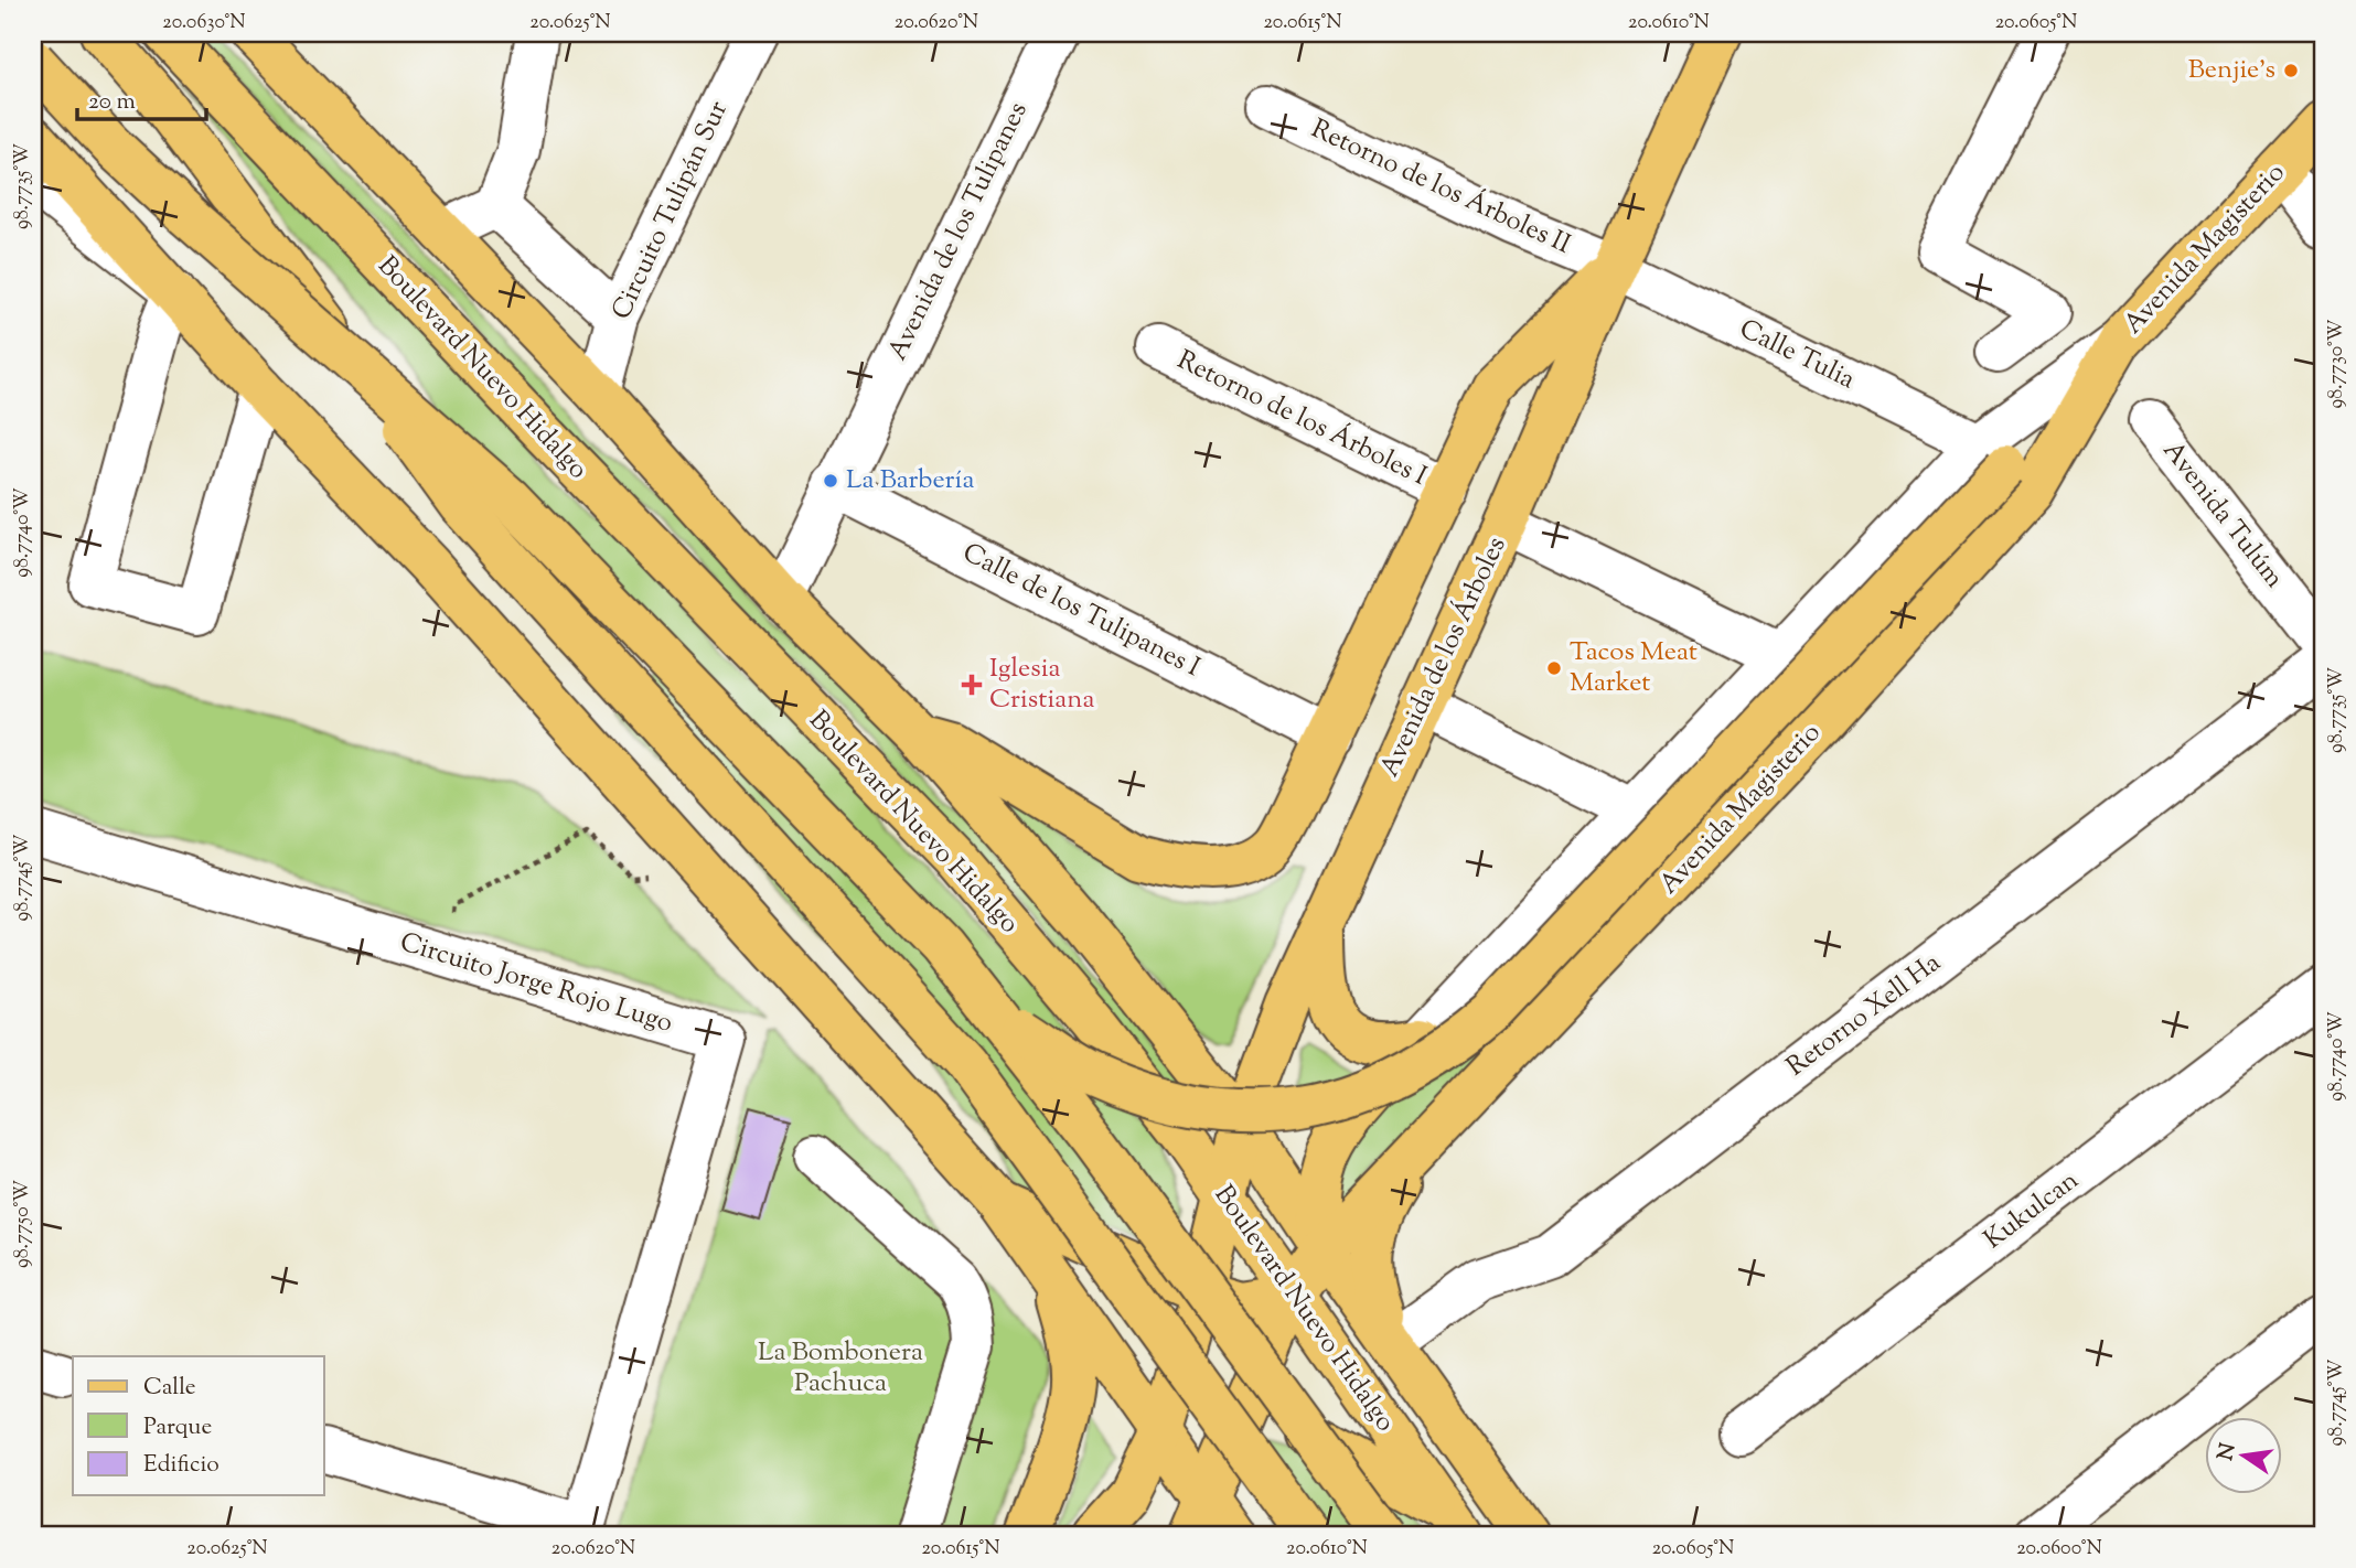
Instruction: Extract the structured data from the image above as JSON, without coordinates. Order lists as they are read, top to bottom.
{
  "streets": {
    "main road": ["Avenida Magisterio", "Boulevard Nuevo Hidalgo", "Avenida de los Árboles"],
    "street": [
      "Retorno de los Árboles II",
      "Circuito Tulipán Sur",
      "Avenida de los Tulipanes",
      "Calle Tulia",
      "Retorno de los Árboles I",
      "Avenida Tulúm",
      "Calle de los Tulipanes I",
      "Circuito Jorge Rojo Lugo",
      "Retorno Xell Ha",
      "Kukulcan"
    ]
  },
  "crossings": [
    ["Retorno de los Árboles II", "Calle Tulia"],
    ["Retorno de los Árboles II", "Avenida de los Árboles"],
    ["Avenida de los Tulipanes", "Calle de los Tulipanes I"],
    ["Avenida Magisterio", "Boulevard Nuevo Hidalgo"],
    ["Calle Tulia", "Avenida de los Árboles"],
    ["Boulevard Nuevo Hidalgo", "Avenida de los Árboles"]
  ],
  "parks": ["La Bombonera Pachuca"],
  "places": {
    "other": ["Benjie's", "La Barbería", "Tacos Meat Market"],
    "health": ["Iglesia Cristiana"]
  },
  "legend": ["Calle", "Parque", "Edificio"],
  "scale_bar": "20 m",
  "north": "left",
  "coordinates": [
    "20.0630°N",
    "20.0625°N",
    "20.0620°N",
    "20.0615°N",
    "20.0610°N",
    "20.0605°N",
    "98.7735°W",
    "98.7730°W",
    "98.7740°W",
    "98.7745°W",
    "98.7750°W",
    "20.0600°N"
  ]
}
